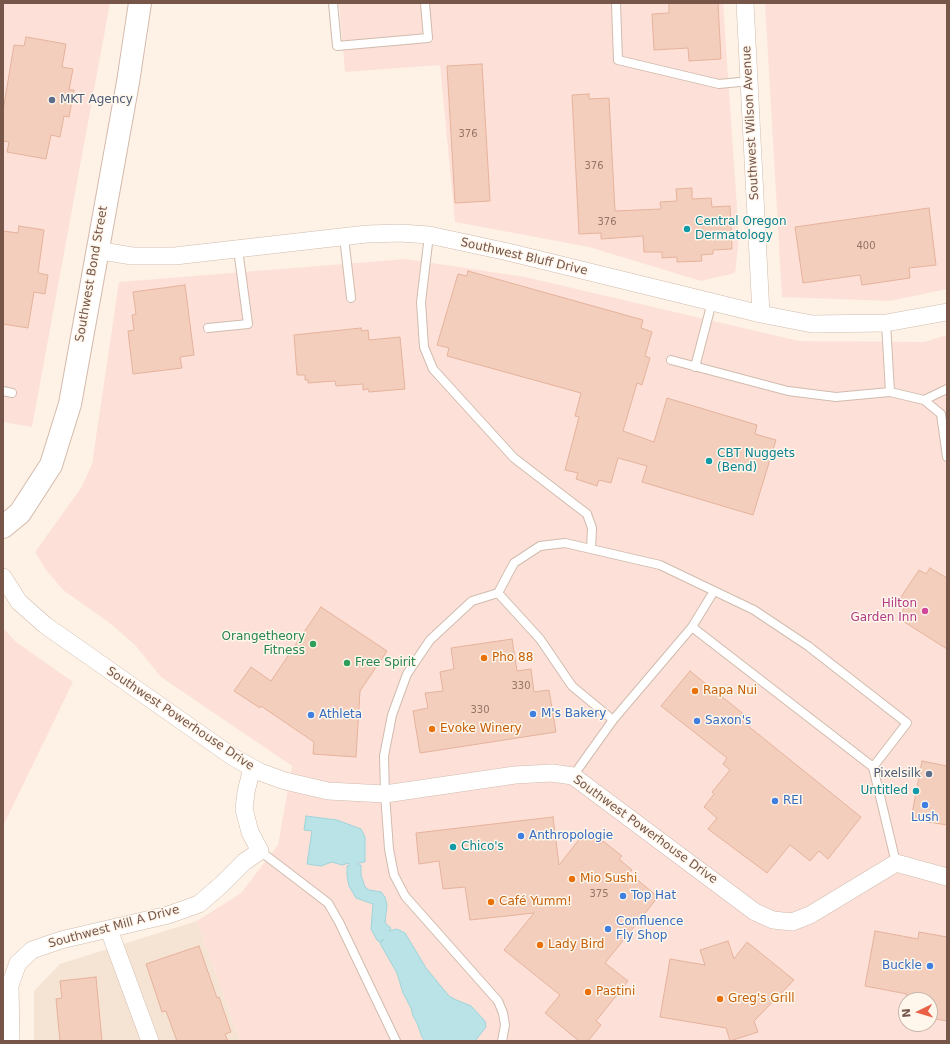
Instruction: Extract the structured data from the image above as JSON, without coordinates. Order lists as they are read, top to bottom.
{
  "streets": {
    "street": [
      "Southwest Wilson Avenue",
      "Southwest Bluff Drive",
      "Southwest Bond Street",
      "Southwest Powerhouse Drive",
      "Southwest Mill A Drive"
    ]
  },
  "crossings": [
    ["Southwest Wilson Avenue", "Southwest Bluff Drive"],
    ["Southwest Bluff Drive", "Southwest Bond Street"]
  ],
  "places": [
    "MKT Agency",
    "Central Oregon Dermatology",
    "CBT Nuggets (Bend)",
    "Hilton Garden Inn",
    "Orangetheory Fitness",
    "Pho 88",
    "Free Spirit",
    "Rapa Nui",
    "M's Bakery",
    "Athleta",
    "Saxon's",
    "Evoke Winery",
    "Pixelsilk",
    "Untitled",
    "REI",
    "Lush",
    "Anthropologie",
    "Chico's",
    "Mio Sushi",
    "Top Hat",
    "Café Yumm!",
    "Confluence Fly Shop",
    "Lady Bird",
    "Buckle",
    "Pastini",
    "Greg's Grill"
  ],
  "house_numbers": [
    "376",
    "376",
    "376",
    "400",
    "330",
    "330",
    "375"
  ],
  "north": "left"
}
